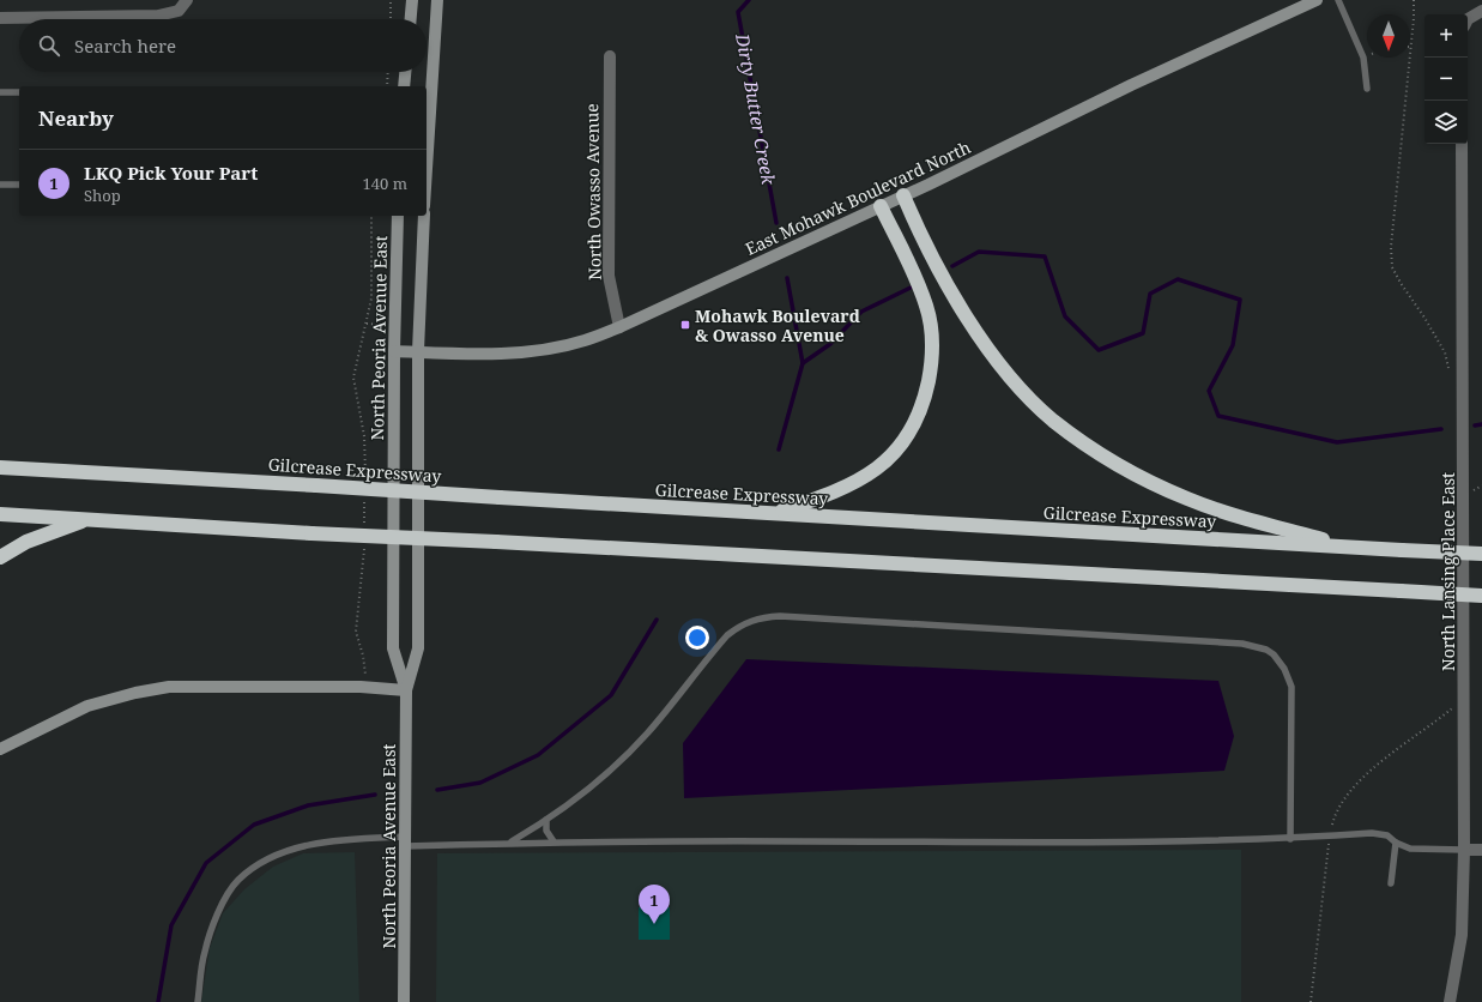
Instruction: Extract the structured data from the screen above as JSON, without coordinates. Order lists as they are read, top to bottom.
{
  "streets": {
    "highway": ["Gilcrease Expressway"],
    "main road": ["East Mohawk Boulevard North", "North Peoria Avenue East"],
    "street": ["North Owasso Avenue", "North Lansing Place East"]
  },
  "crossings": [
    ["North Owasso Avenue", "East Mohawk Boulevard North"],
    ["East Mohawk Boulevard North", "North Peoria Avenue East"]
  ],
  "water": ["Dirty Butter Creek"],
  "places": {
    "transit": ["Mohawk Boulevard & Owasso Avenue"]
  },
  "north": "bottom",
  "page": {
    "map_buttons": ["+", "−"],
    "search": "Search here",
    "heading": "Nearby",
    "list": [
      {
        "mark": "1",
        "name": "LKQ Pick Your Part",
        "note": "Shop",
        "value": "140 m"
      }
    ],
    "pins": "1"
  }
}
